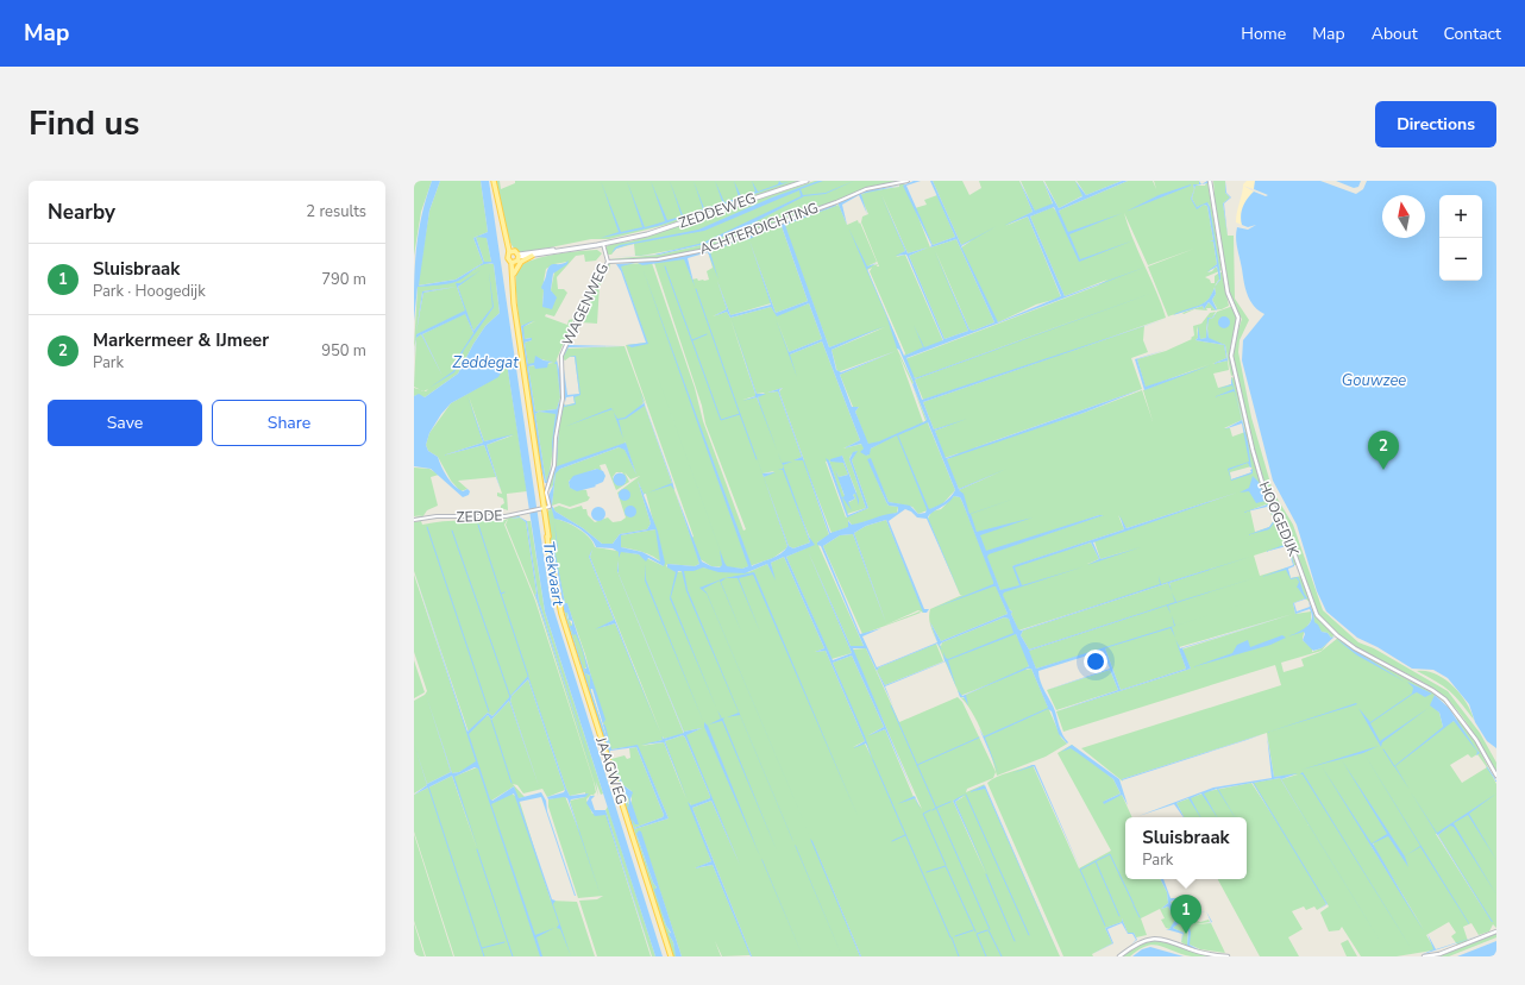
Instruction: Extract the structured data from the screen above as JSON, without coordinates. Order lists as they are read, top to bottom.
{
  "streets": {
    "main road": ["ZEDDEWEG", "JAAGWEG"],
    "street": [
      "ACHTERDICHTING",
      "WAGENWEG",
      "ZEDDE",
      "HOOGEDIJK"
    ]
  },
  "crossings": [
    ["ZEDDEWEG", "WAGENWEG"],
    ["ACHTERDICHTING", "WAGENWEG"],
    ["WAGENWEG", "ZEDDE"],
    ["ZEDDE", "JAAGWEG"]
  ],
  "water": ["Zeddegat", "Gouwzee", "Trekvaart"],
  "north": "top",
  "page": {
    "header": "Map",
    "nav": [
      "Home",
      "Map",
      "About",
      "Contact"
    ],
    "title": "Find us",
    "buttons": [
      "Directions",
      ["Save", "Share"]
    ],
    "heading": ["Nearby", "2 results"],
    "map_buttons": ["+", "−"],
    "list": [
      {
        "mark": "1",
        "name": "Sluisbraak",
        "note": "Park · Hoogedijk",
        "value": "790 m"
      },
      {
        "mark": "2",
        "name": "Markermeer & IJmeer",
        "note": "Park",
        "value": "950 m"
      }
    ],
    "pins": ["2", "1"],
    "popup": ["Sluisbraak", "Park"]
  }
}
